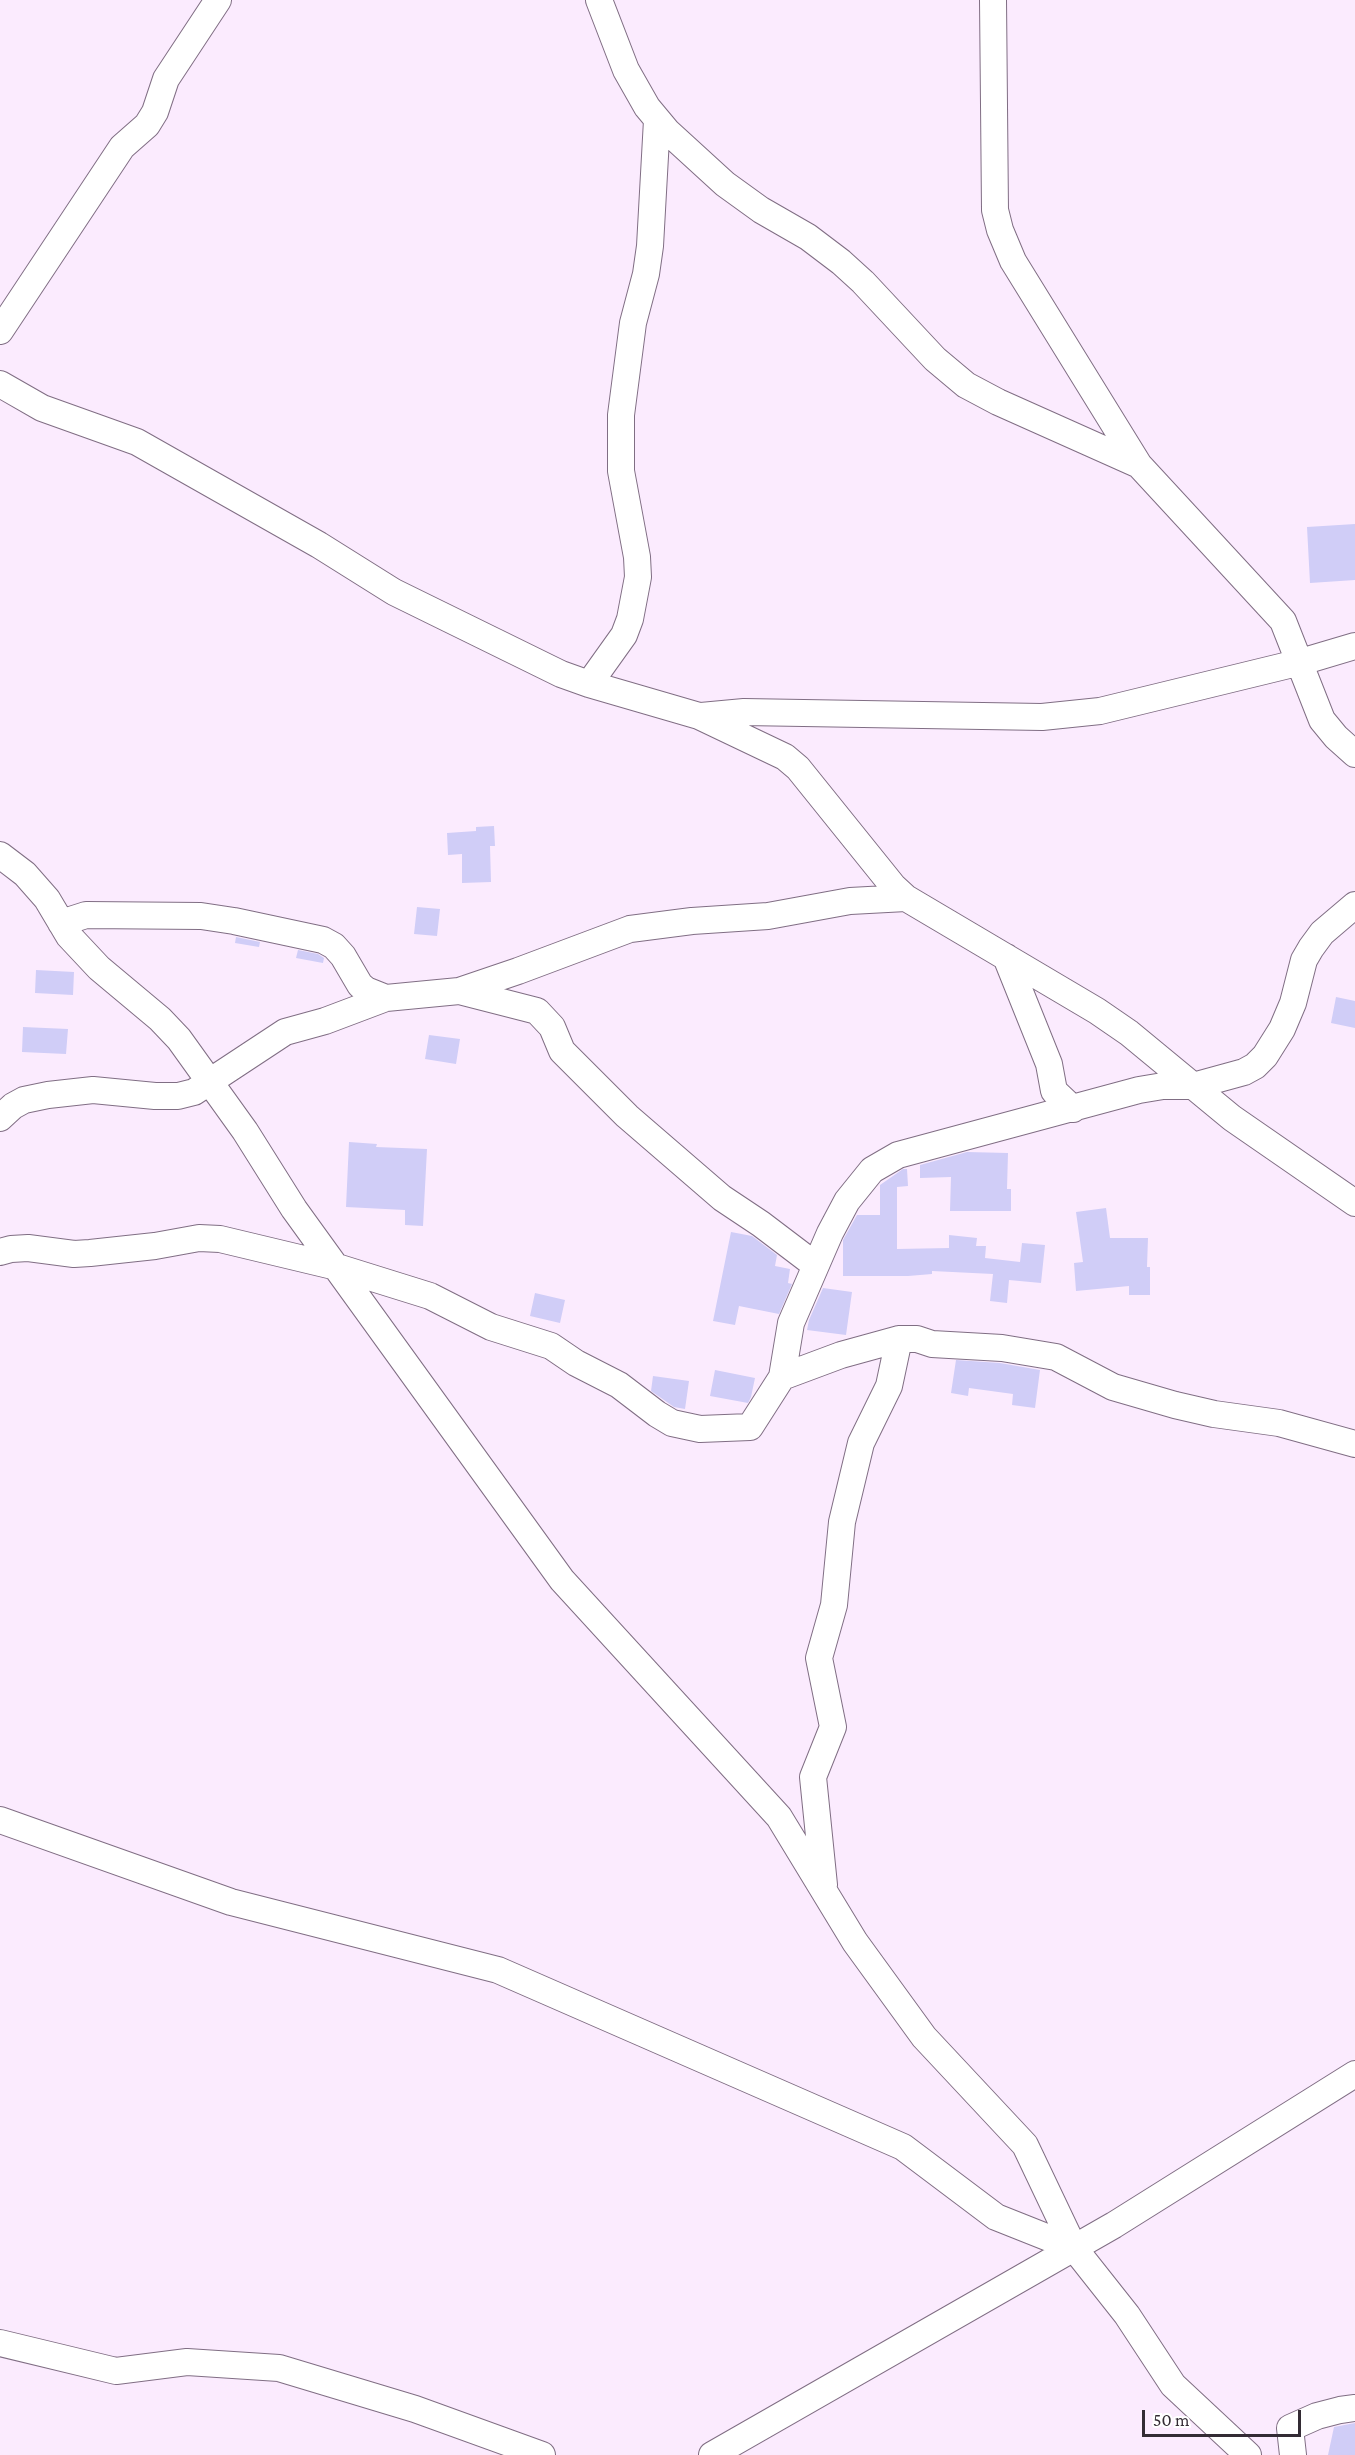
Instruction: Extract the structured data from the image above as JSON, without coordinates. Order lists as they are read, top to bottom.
{
  "scale_bar": "50 m"
}
